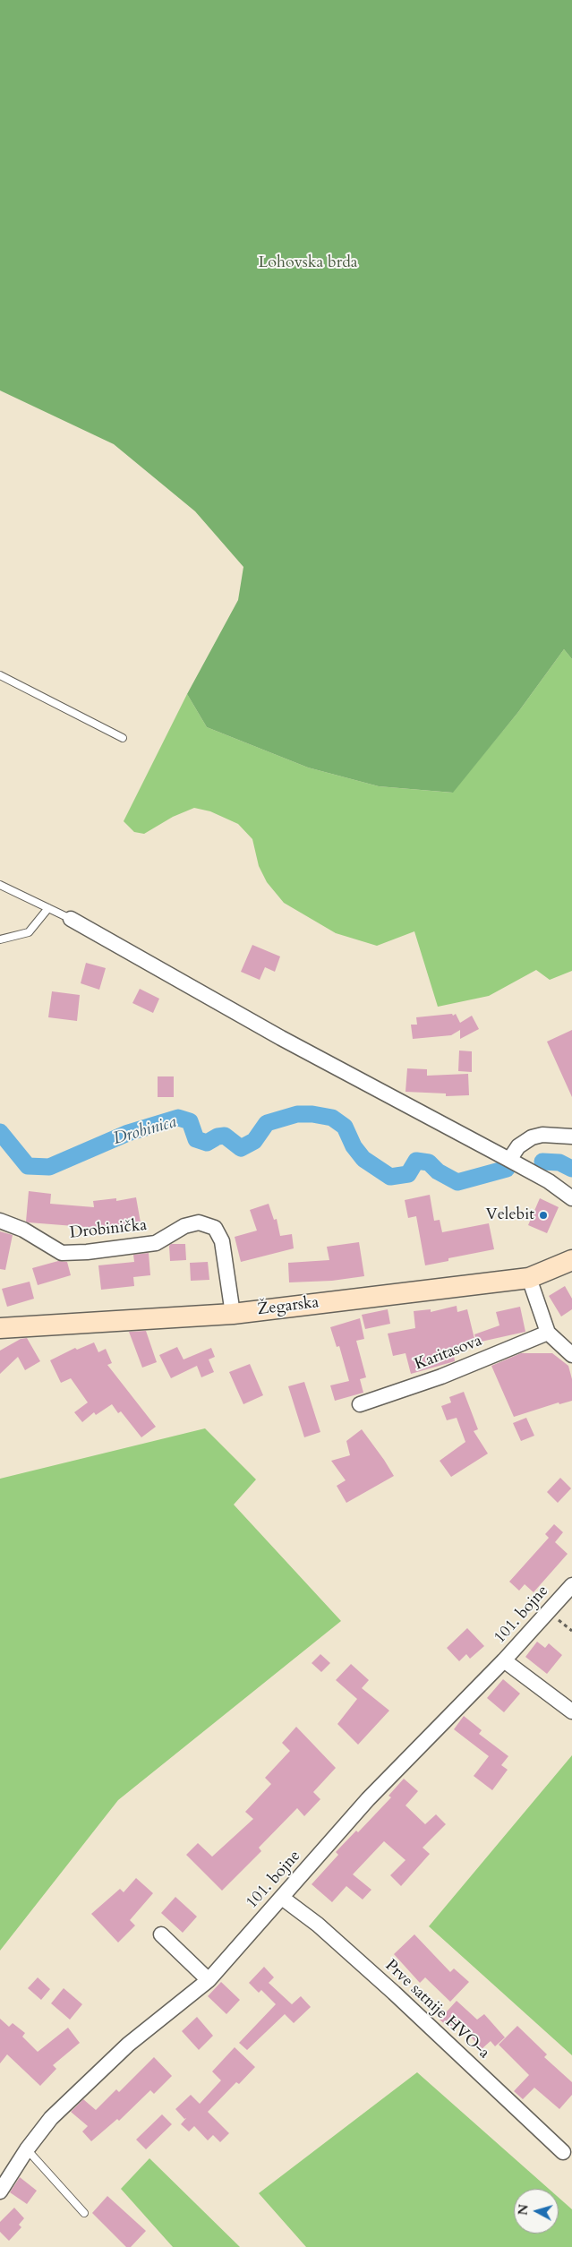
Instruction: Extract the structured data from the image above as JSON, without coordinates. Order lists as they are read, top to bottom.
{
  "streets": {
    "street": [
      "Drobinička",
      "Žegarska",
      "Karitasova",
      "101. bojne",
      "Prve satnije HVO-a"
    ]
  },
  "crossings": [
    ["Drobinička", "Žegarska"],
    ["101. bojne", "Prve satnije HVO-a"]
  ],
  "water": ["Drobinica"],
  "parks": ["Lohovska brda"],
  "places": ["Velebit"],
  "north": "left"
}
